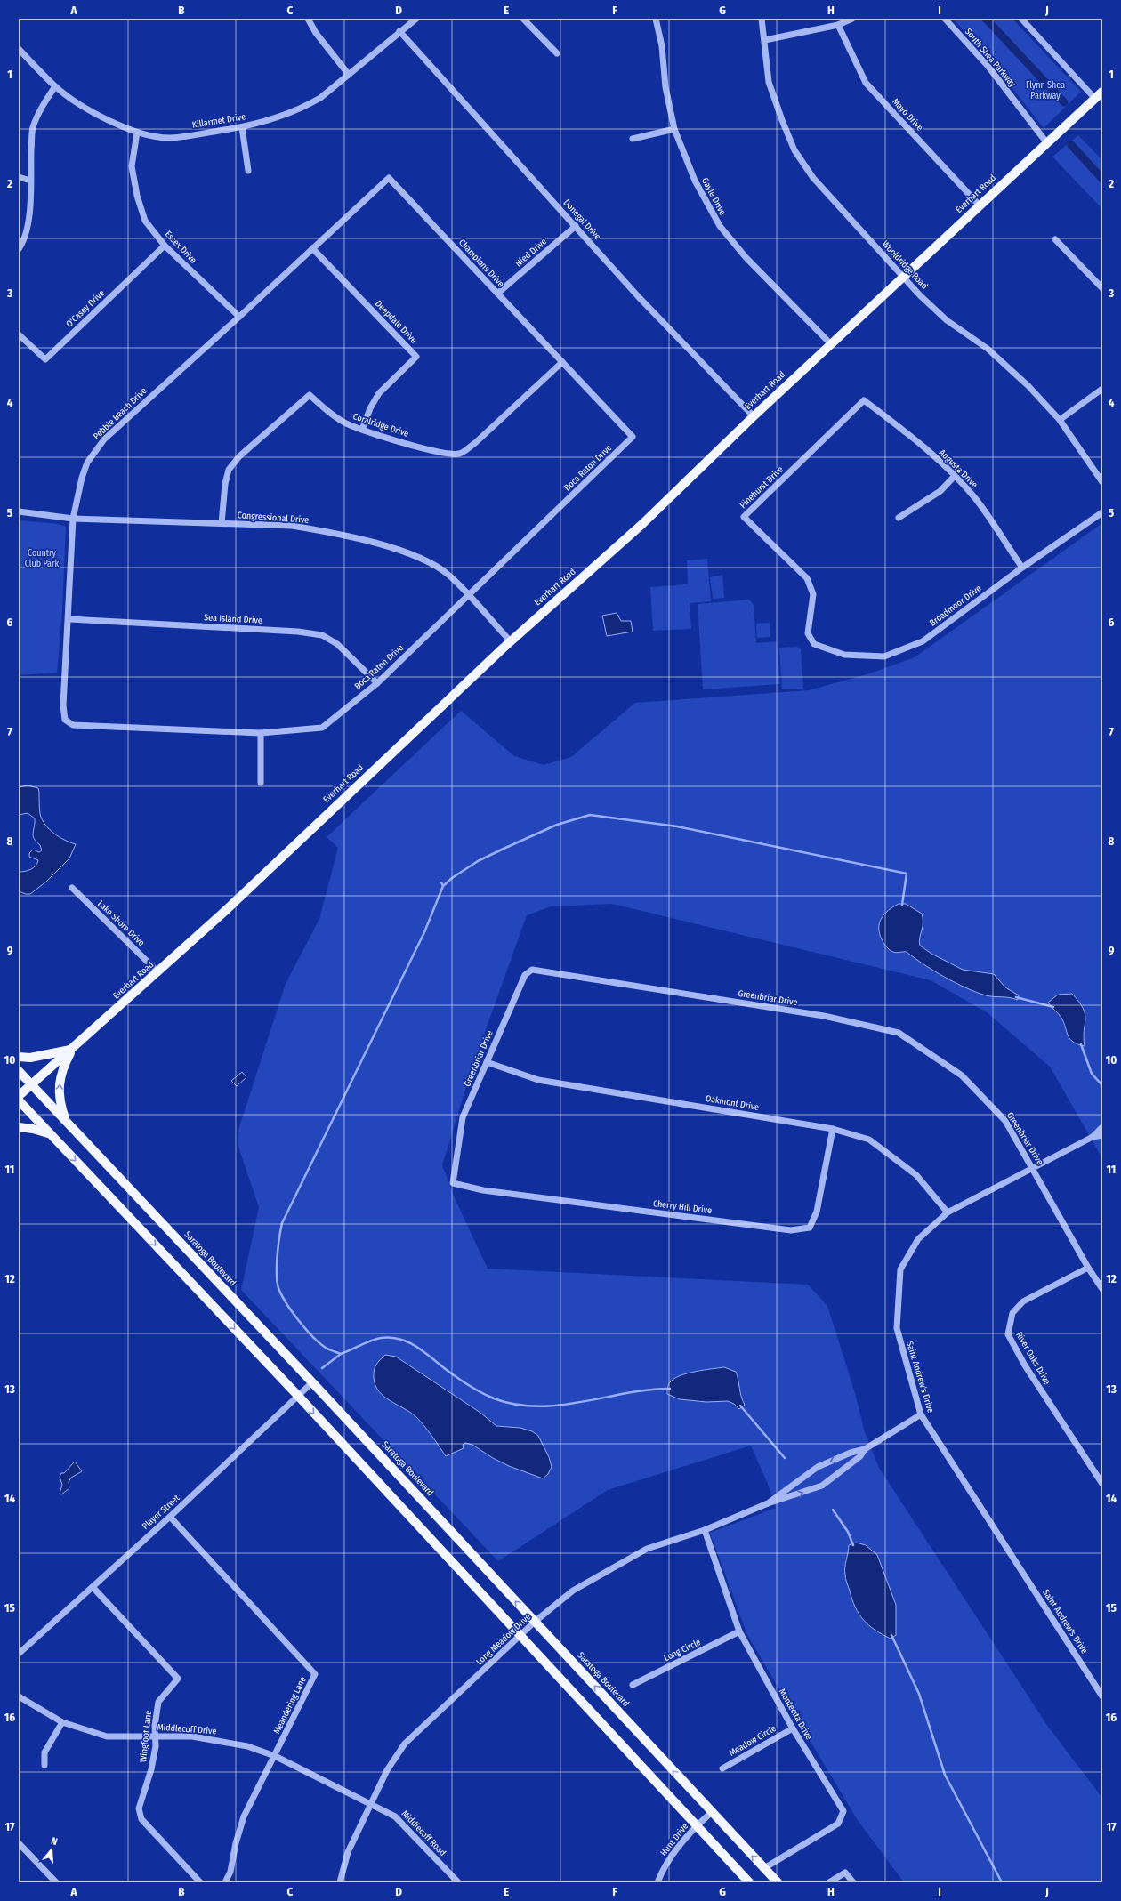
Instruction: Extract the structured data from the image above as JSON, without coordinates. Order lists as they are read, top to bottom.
{
  "streets": {
    "main road": ["Everhart Road", "Saratoga Boulevard"],
    "street": [
      "South Shea Parkway",
      "Mayo Drive",
      "Killarmet Drive",
      "Gayle Drive",
      "Donegal Drive",
      "Essex Drive",
      "Nied Drive",
      "Champions Drive",
      "Wooldridge Road",
      "O'Casey Drive",
      "Deepdale Drive",
      "Pebble Beach Drive",
      "Coralridge Drive",
      "Boca Raton Drive",
      "Augusta Drive",
      "Pinehurst Drive",
      "Congressional Drive",
      "Broadmoor Drive",
      "Sea Island Drive",
      "Lake Shore Drive",
      "Greenbriar Drive",
      "Oakmont Drive",
      "Cherry Hill Drive",
      "River Oaks Drive",
      "Saint Andrew's Drive",
      "Player Street",
      "Long Meadow Drive",
      "Long Circle",
      "Meandering Lane",
      "Montecita Drive",
      "Middlecoff Drive",
      "Wingfoot Lane",
      "Meadow Circle",
      "Middlecoff Road",
      "Hunt Drive"
    ]
  },
  "crossings": [
    ["South Shea Parkway", "Everhart Road"],
    ["Mayo Drive", "Everhart Road"],
    ["Killarmet Drive", "Donegal Drive"],
    ["Killarmet Drive", "Essex Drive"],
    ["Everhart Road", "Gayle Drive"],
    ["Everhart Road", "Donegal Drive"],
    ["Everhart Road", "Wooldridge Road"],
    ["Everhart Road", "Congressional Drive"],
    ["Everhart Road", "Lake Shore Drive"],
    ["Everhart Road", "Saratoga Boulevard"],
    ["Donegal Drive", "Nied Drive"],
    ["Essex Drive", "O'Casey Drive"],
    ["Essex Drive", "Pebble Beach Drive"],
    ["Nied Drive", "Champions Drive"],
    ["Champions Drive", "Deepdale Drive"],
    ["Champions Drive", "Pebble Beach Drive"],
    ["Champions Drive", "Coralridge Drive"],
    ["Champions Drive", "Boca Raton Drive"],
    ["Deepdale Drive", "Pebble Beach Drive"],
    ["Deepdale Drive", "Coralridge Drive"],
    ["Pebble Beach Drive", "Boca Raton Drive"],
    ["Pebble Beach Drive", "Congressional Drive"],
    ["Pebble Beach Drive", "Sea Island Drive"],
    ["Coralridge Drive", "Congressional Drive"],
    ["Boca Raton Drive", "Congressional Drive"],
    ["Boca Raton Drive", "Sea Island Drive"],
    ["Augusta Drive", "Pinehurst Drive"],
    ["Augusta Drive", "Broadmoor Drive"],
    ["Pinehurst Drive", "Broadmoor Drive"],
    ["Greenbriar Drive", "Oakmont Drive"],
    ["Greenbriar Drive", "Cherry Hill Drive"],
    ["Greenbriar Drive", "River Oaks Drive"],
    ["Greenbriar Drive", "Saint Andrew's Drive"],
    ["Oakmont Drive", "Cherry Hill Drive"],
    ["Oakmont Drive", "Saint Andrew's Drive"],
    ["Saratoga Boulevard", "Player Street"],
    ["Saratoga Boulevard", "Long Meadow Drive"],
    ["Saratoga Boulevard", "Montecita Drive"],
    ["Saratoga Boulevard", "Hunt Drive"],
    ["Saint Andrew's Drive", "Long Meadow Drive"],
    ["Player Street", "Meandering Lane"],
    ["Player Street", "Wingfoot Lane"],
    ["Long Meadow Drive", "Montecita Drive"],
    ["Long Meadow Drive", "Middlecoff Drive"],
    ["Long Meadow Drive", "Middlecoff Road"],
    ["Long Circle", "Montecita Drive"],
    ["Meandering Lane", "Middlecoff Drive"],
    ["Montecita Drive", "Meadow Circle"],
    ["Middlecoff Drive", "Wingfoot Lane"],
    ["Middlecoff Drive", "Middlecoff Road"]
  ],
  "parks": ["Flynn Shea Parkway", "Country Club Park"],
  "north": "top",
  "grid": {
    "columns": [
      "A",
      "B",
      "C",
      "D",
      "E",
      "F",
      "G",
      "H",
      "I",
      "J"
    ],
    "rows": [
      "1",
      "2",
      "3",
      "4",
      "5",
      "6",
      "7",
      "8",
      "9",
      "10",
      "11",
      "12",
      "13",
      "14",
      "15",
      "16",
      "17"
    ]
  }
}
